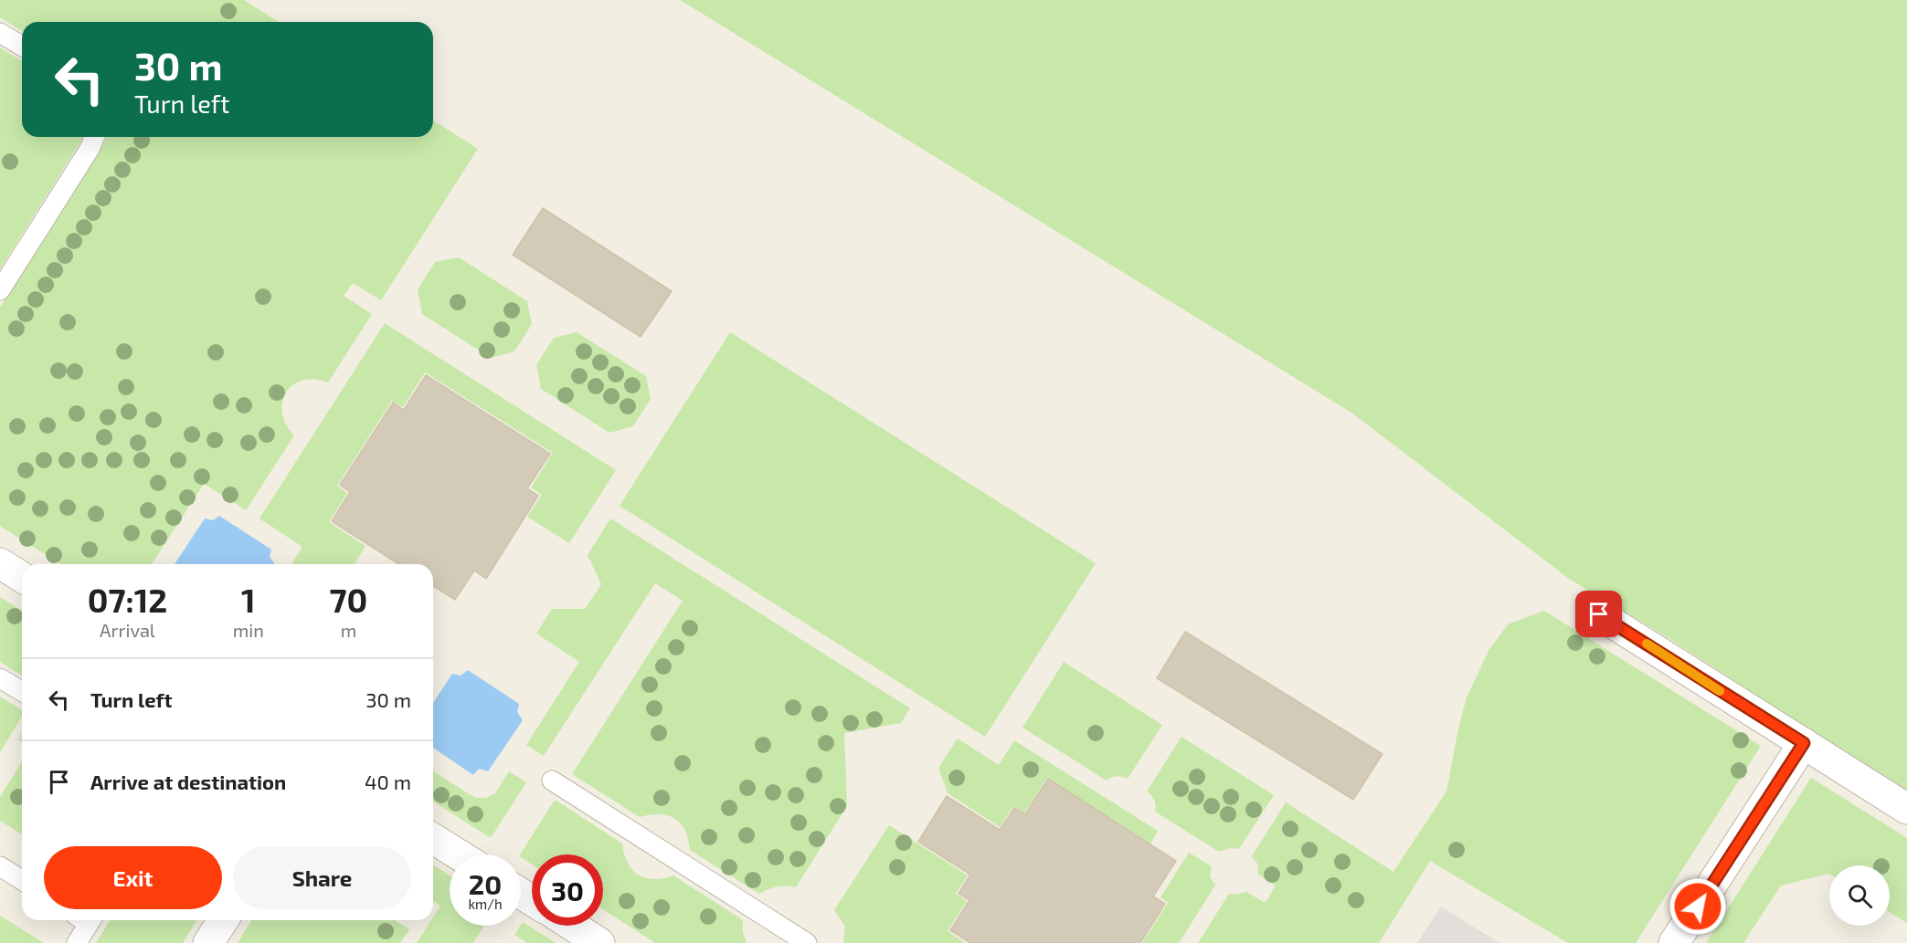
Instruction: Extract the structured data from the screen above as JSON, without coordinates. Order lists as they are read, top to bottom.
{
  "page": {
    "turn": ["30 m", "Turn left"],
    "eta": [
      "07:12",
      "Arrival",
      "1",
      "min",
      "70",
      "m"
    ],
    "list": [
      {
        "name": "Turn left",
        "value": "30 m"
      },
      {
        "name": "Arrive at destination",
        "value": "40 m"
      }
    ],
    "buttons": ["Exit", "Share"],
    "speed": "20 km/h",
    "limit": "30"
  }
}
